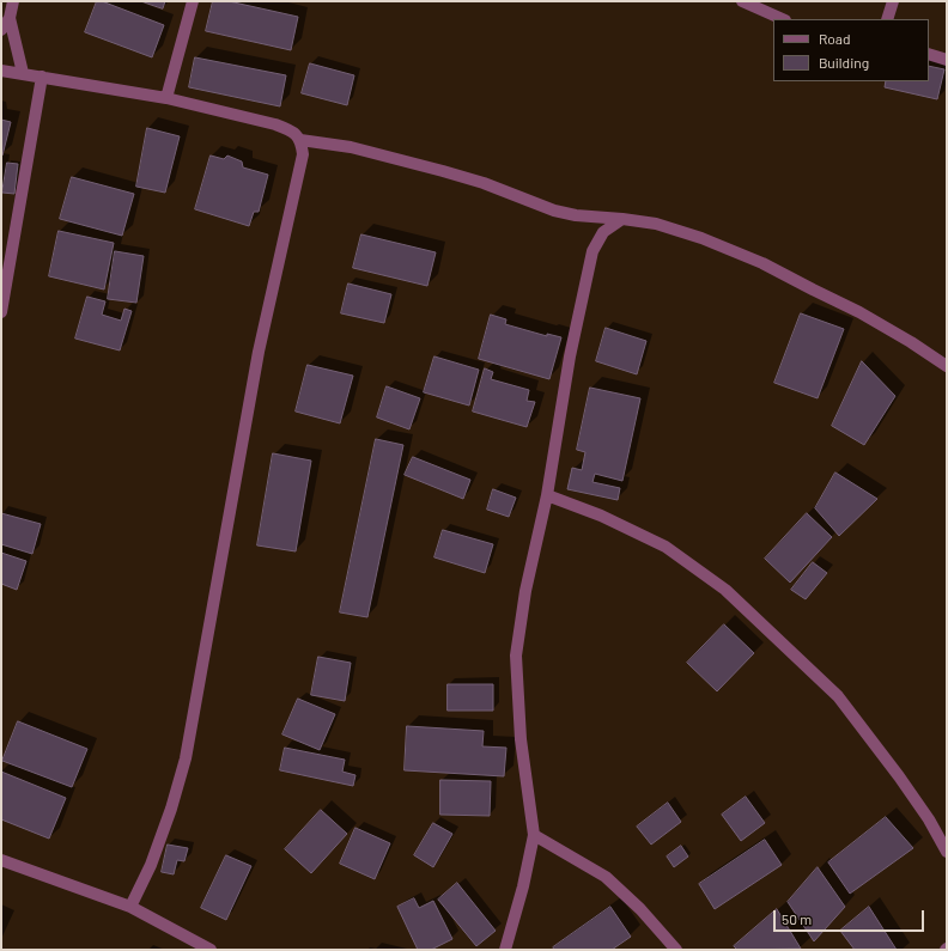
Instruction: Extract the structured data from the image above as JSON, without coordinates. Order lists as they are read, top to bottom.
{
  "legend": ["Road", "Building"],
  "scale_bar": "50 m"
}
